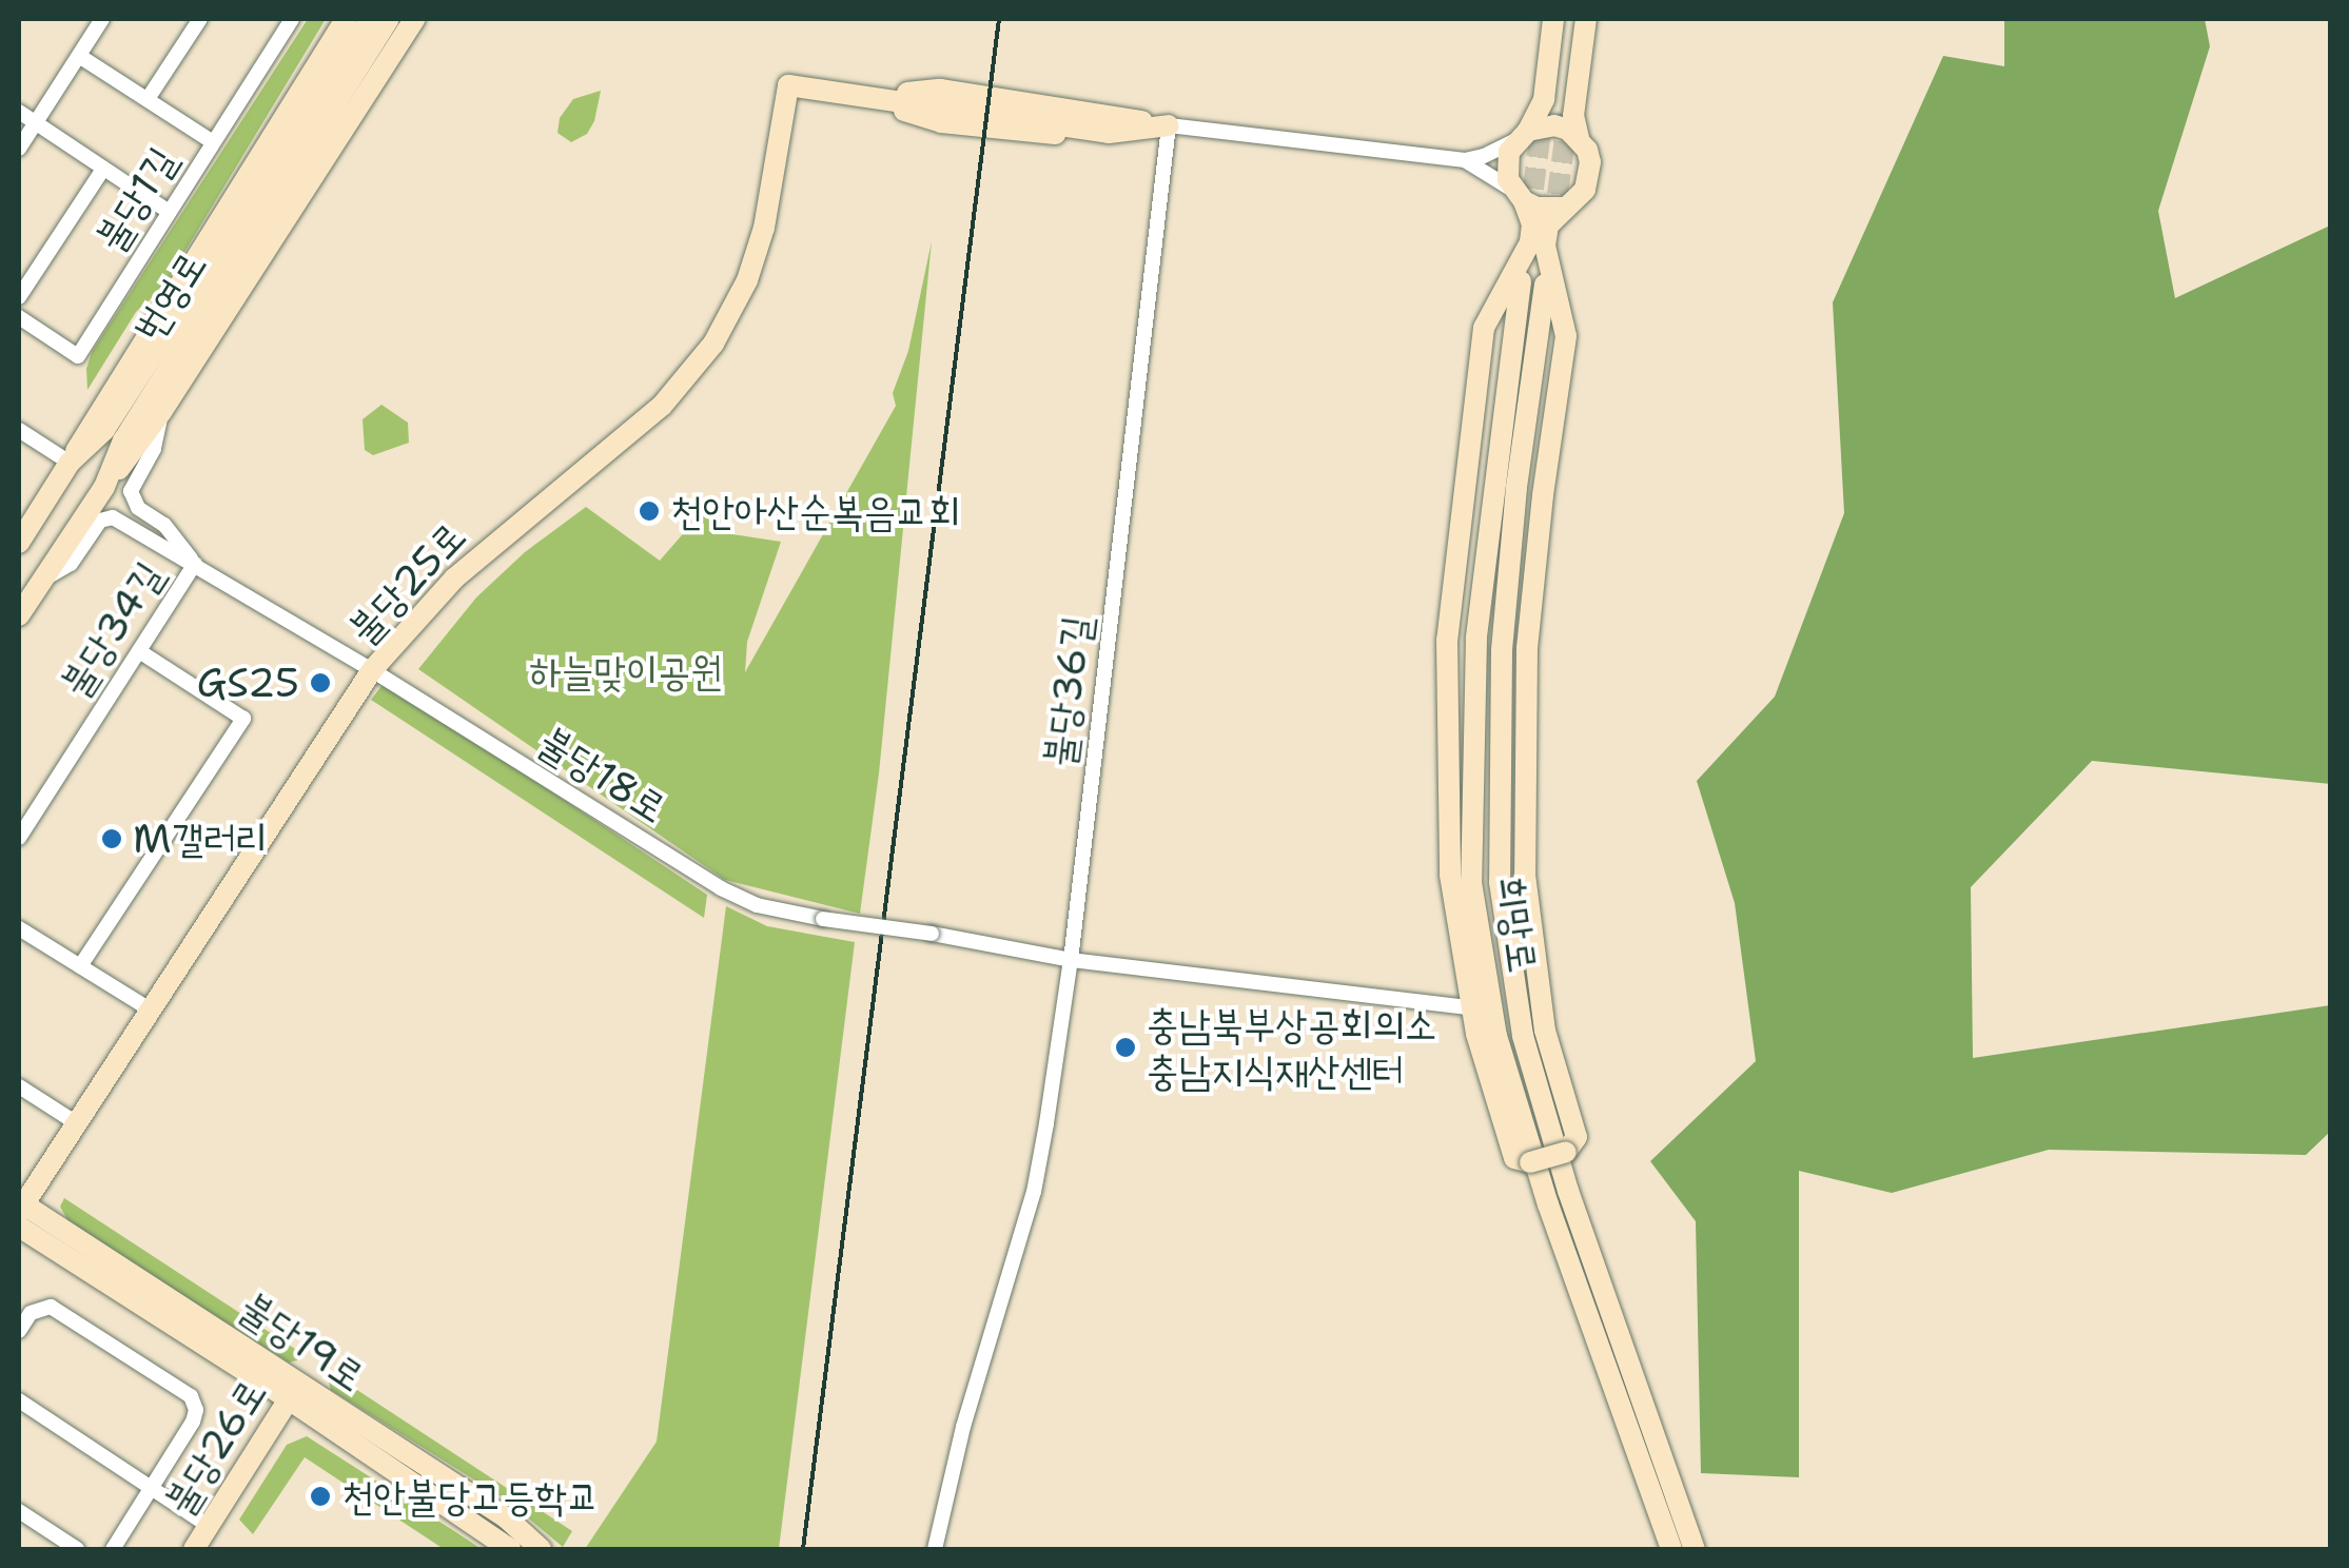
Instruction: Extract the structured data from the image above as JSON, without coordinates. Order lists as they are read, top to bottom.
{
  "streets": {
    "main road": [
      "번영로",
      "불당25로",
      "희망로",
      "불당19로",
      "불당26로"
    ],
    "street": [
      "불당1길",
      "불당34길",
      "불당36길",
      "불당18로"
    ]
  },
  "crossings": [
    ["번영로", "불당18로"],
    ["불당25로", "불당18로"],
    ["불당25로", "불당19로"],
    ["불당34길", "불당18로"],
    ["불당36길", "불당18로"],
    ["불당19로", "불당26로"]
  ],
  "parks": ["하늘맞이공원"],
  "places": [
    "천안아산순복음교회",
    "GS25",
    "M갤러리",
    "충남북부상공회의소 충남지식재산센터",
    "천안불당고등학교"
  ]
}
